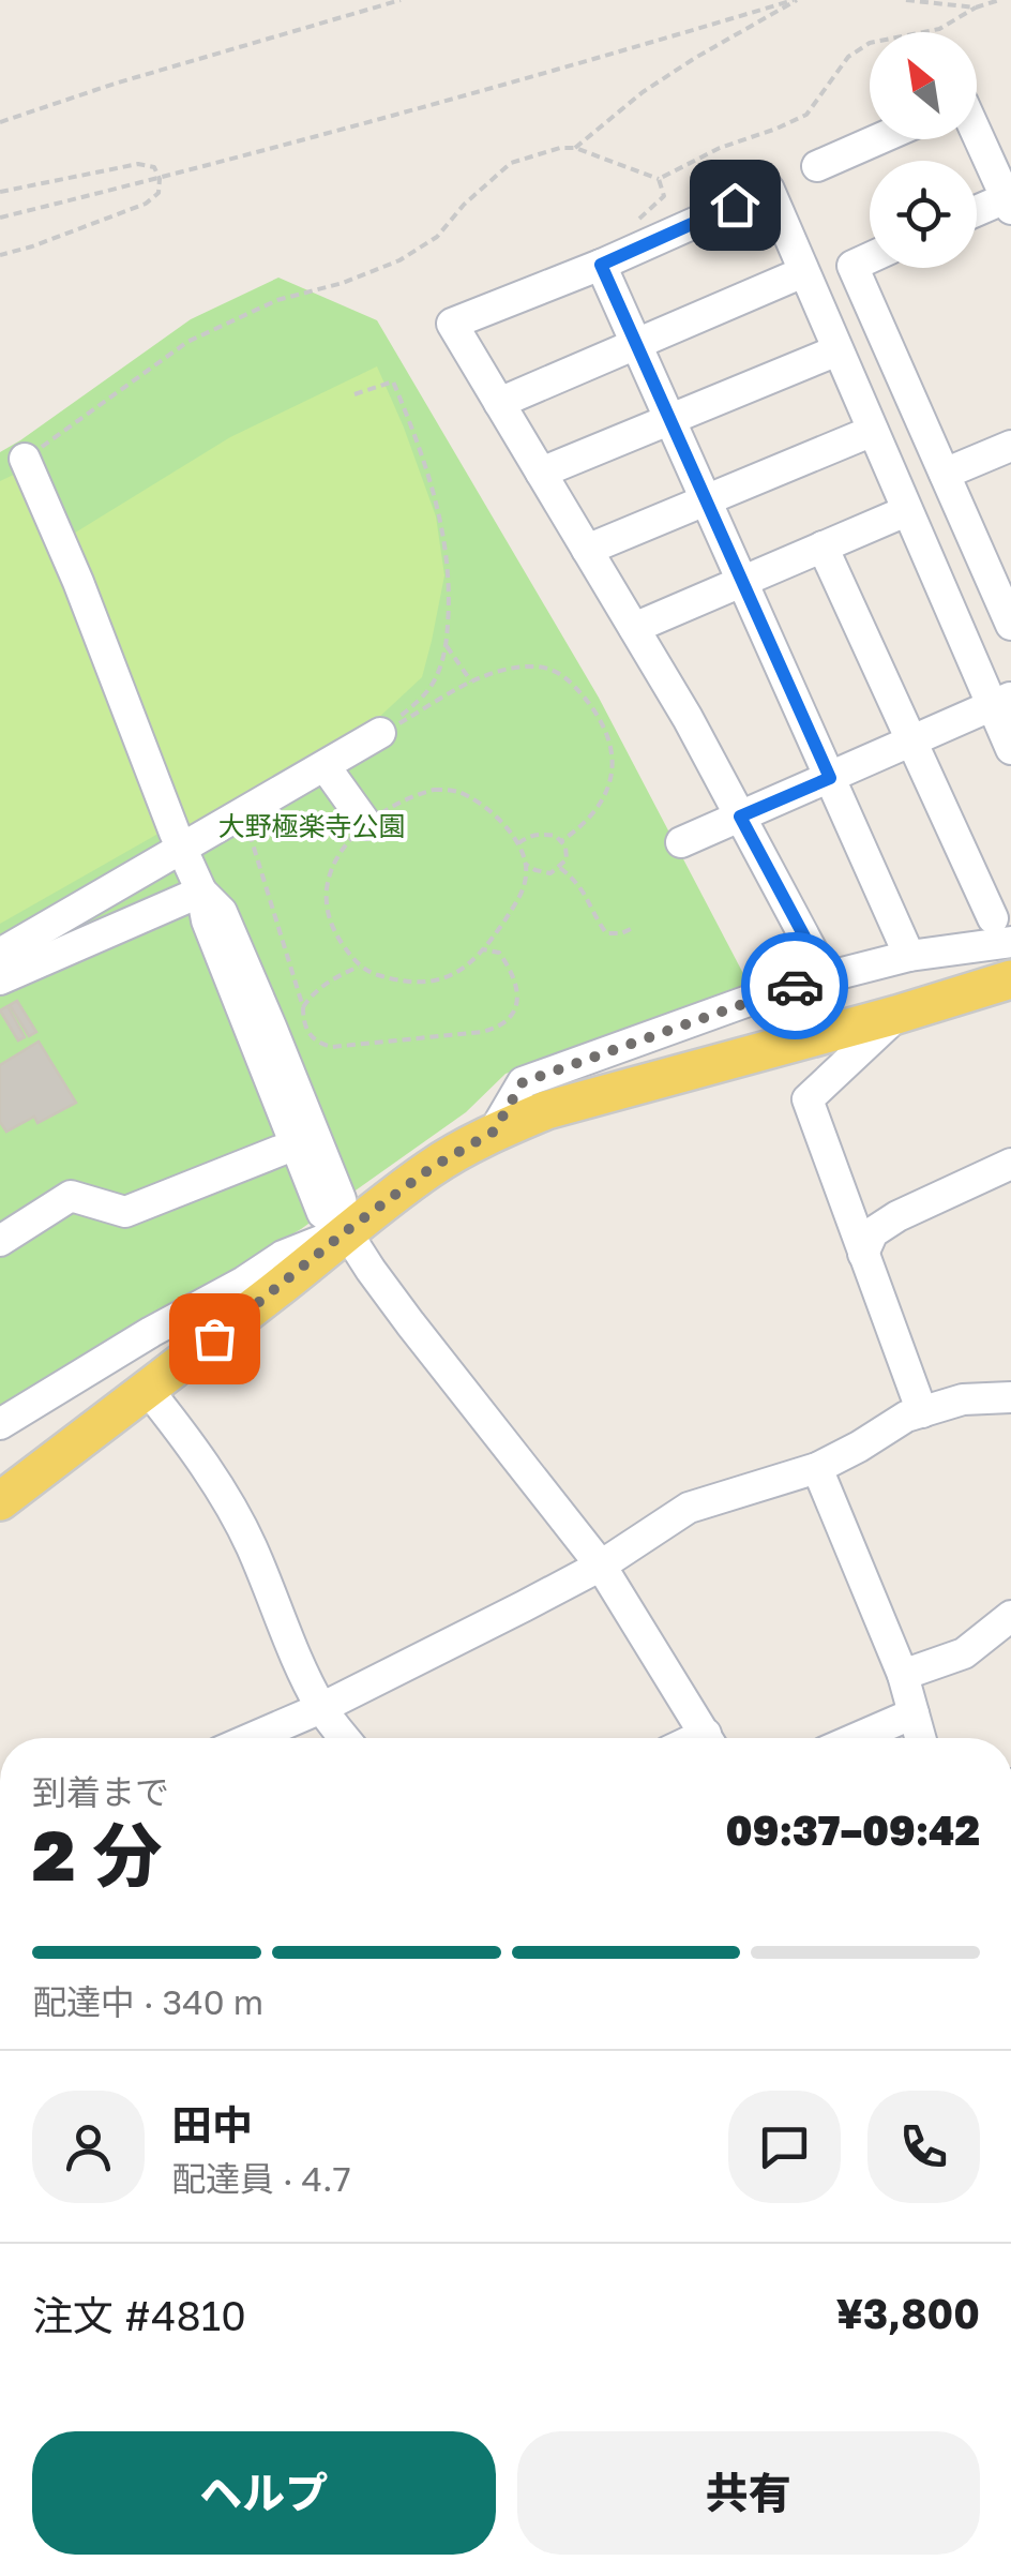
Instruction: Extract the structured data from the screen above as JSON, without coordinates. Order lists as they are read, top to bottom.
{
  "parks": ["大野極楽寺公園"],
  "north": "top left",
  "page": {
    "heading": ["2 分", "到着まで", "09:37–09:42"],
    "panel": [
      "田中",
      "配達員 · 4.7",
      "注文 #4810",
      "¥3,800"
    ],
    "bar": "配達中 · 340 m",
    "buttons": ["ヘルプ", "共有"]
  }
}
